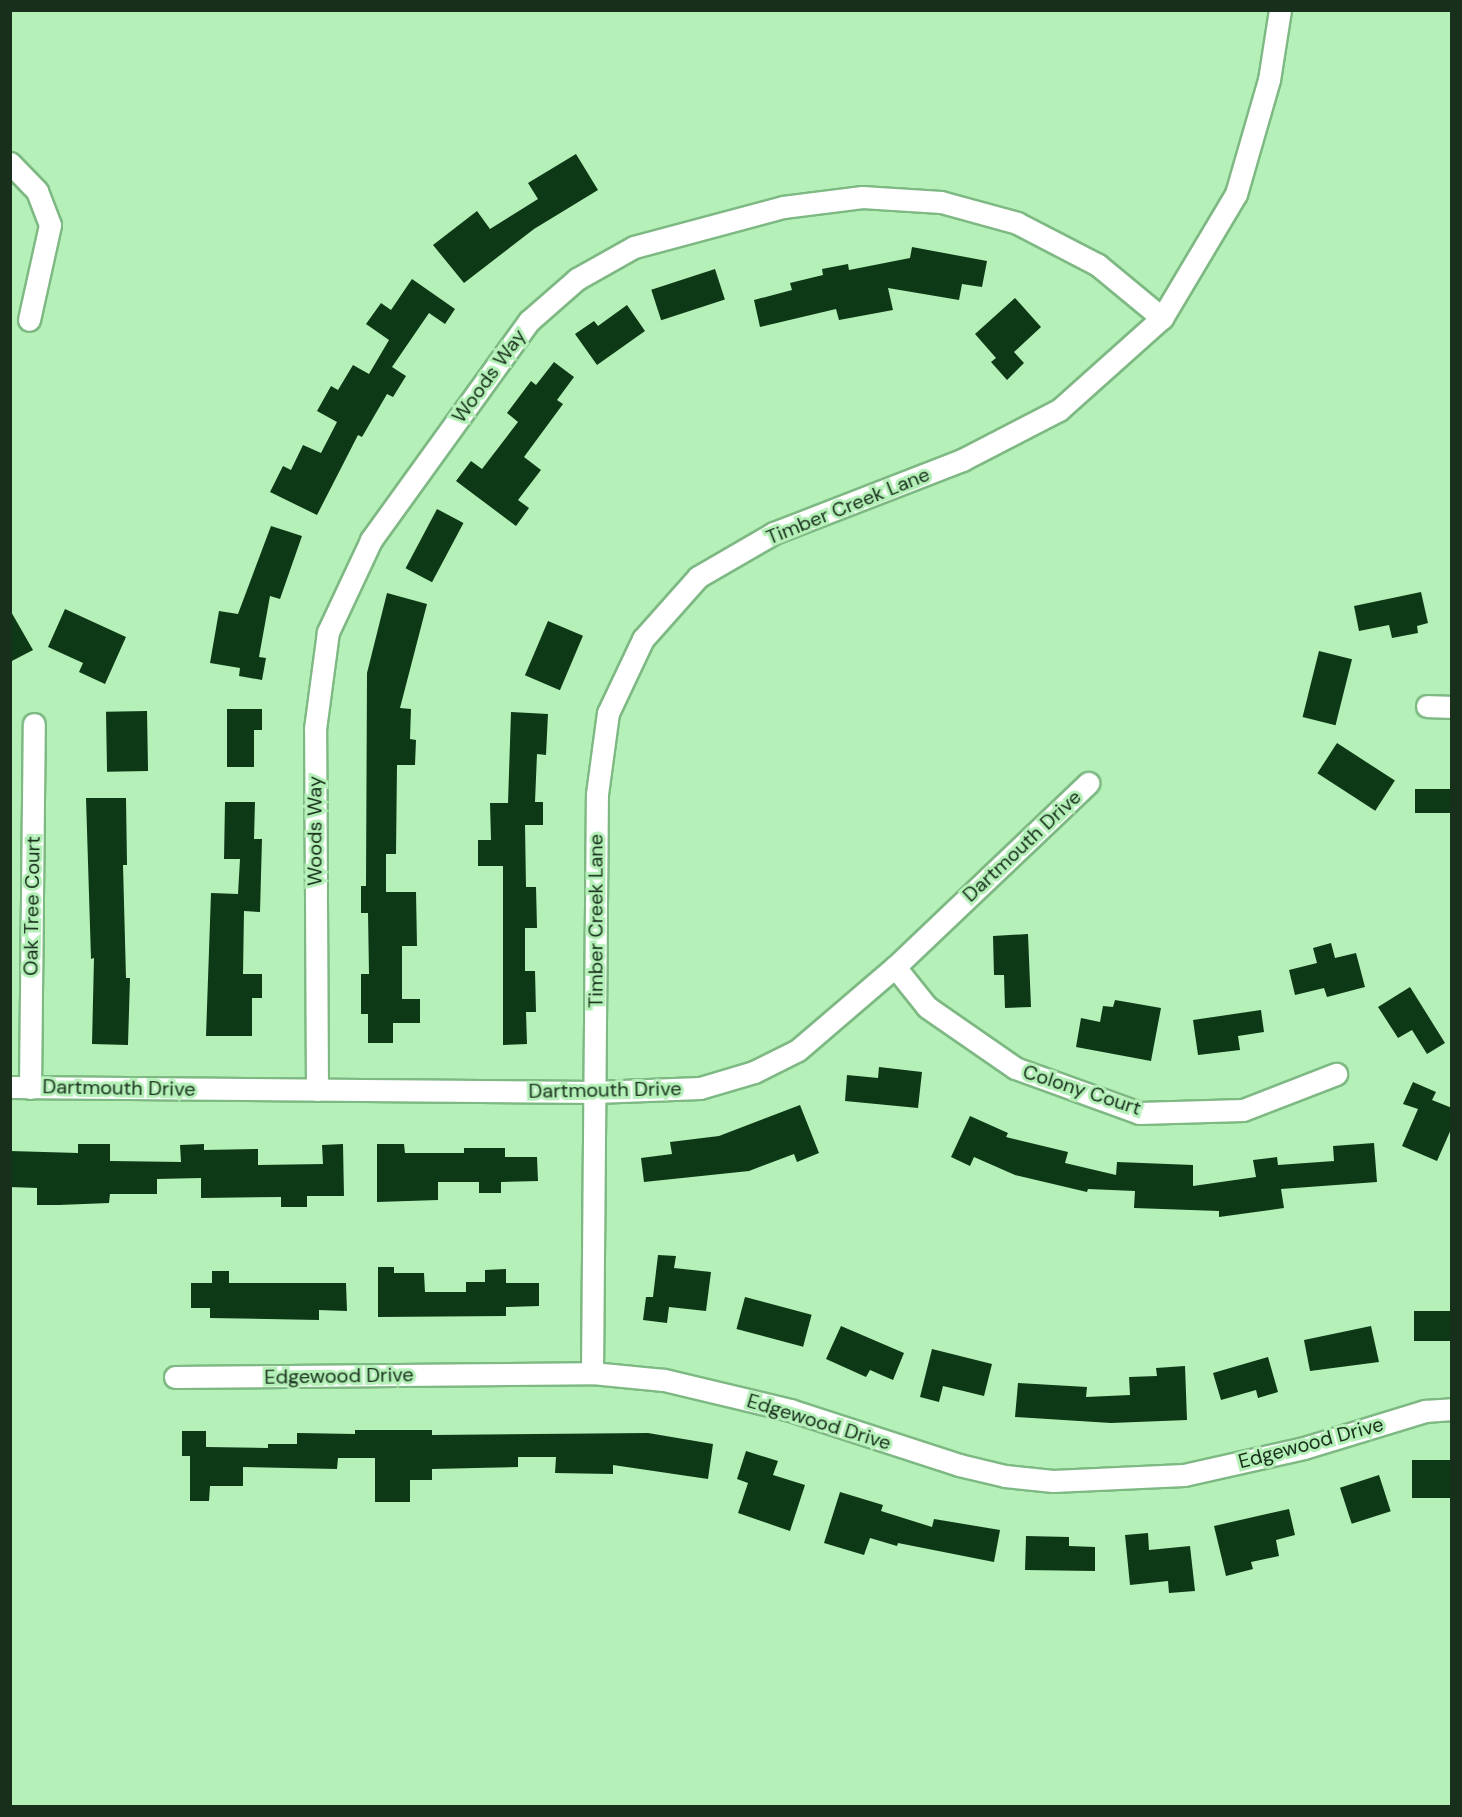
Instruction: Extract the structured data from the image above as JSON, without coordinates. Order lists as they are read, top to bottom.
{
  "streets": {
    "street": [
      "Woods Way",
      "Timber Creek Lane",
      "Dartmouth Drive",
      "Oak Tree Court",
      "Colony Court",
      "Edgewood Drive"
    ]
  },
  "crossings": [
    ["Woods Way", "Timber Creek Lane"],
    ["Woods Way", "Dartmouth Drive"],
    ["Timber Creek Lane", "Dartmouth Drive"],
    ["Timber Creek Lane", "Edgewood Drive"],
    ["Dartmouth Drive", "Oak Tree Court"],
    ["Dartmouth Drive", "Colony Court"]
  ]
}
